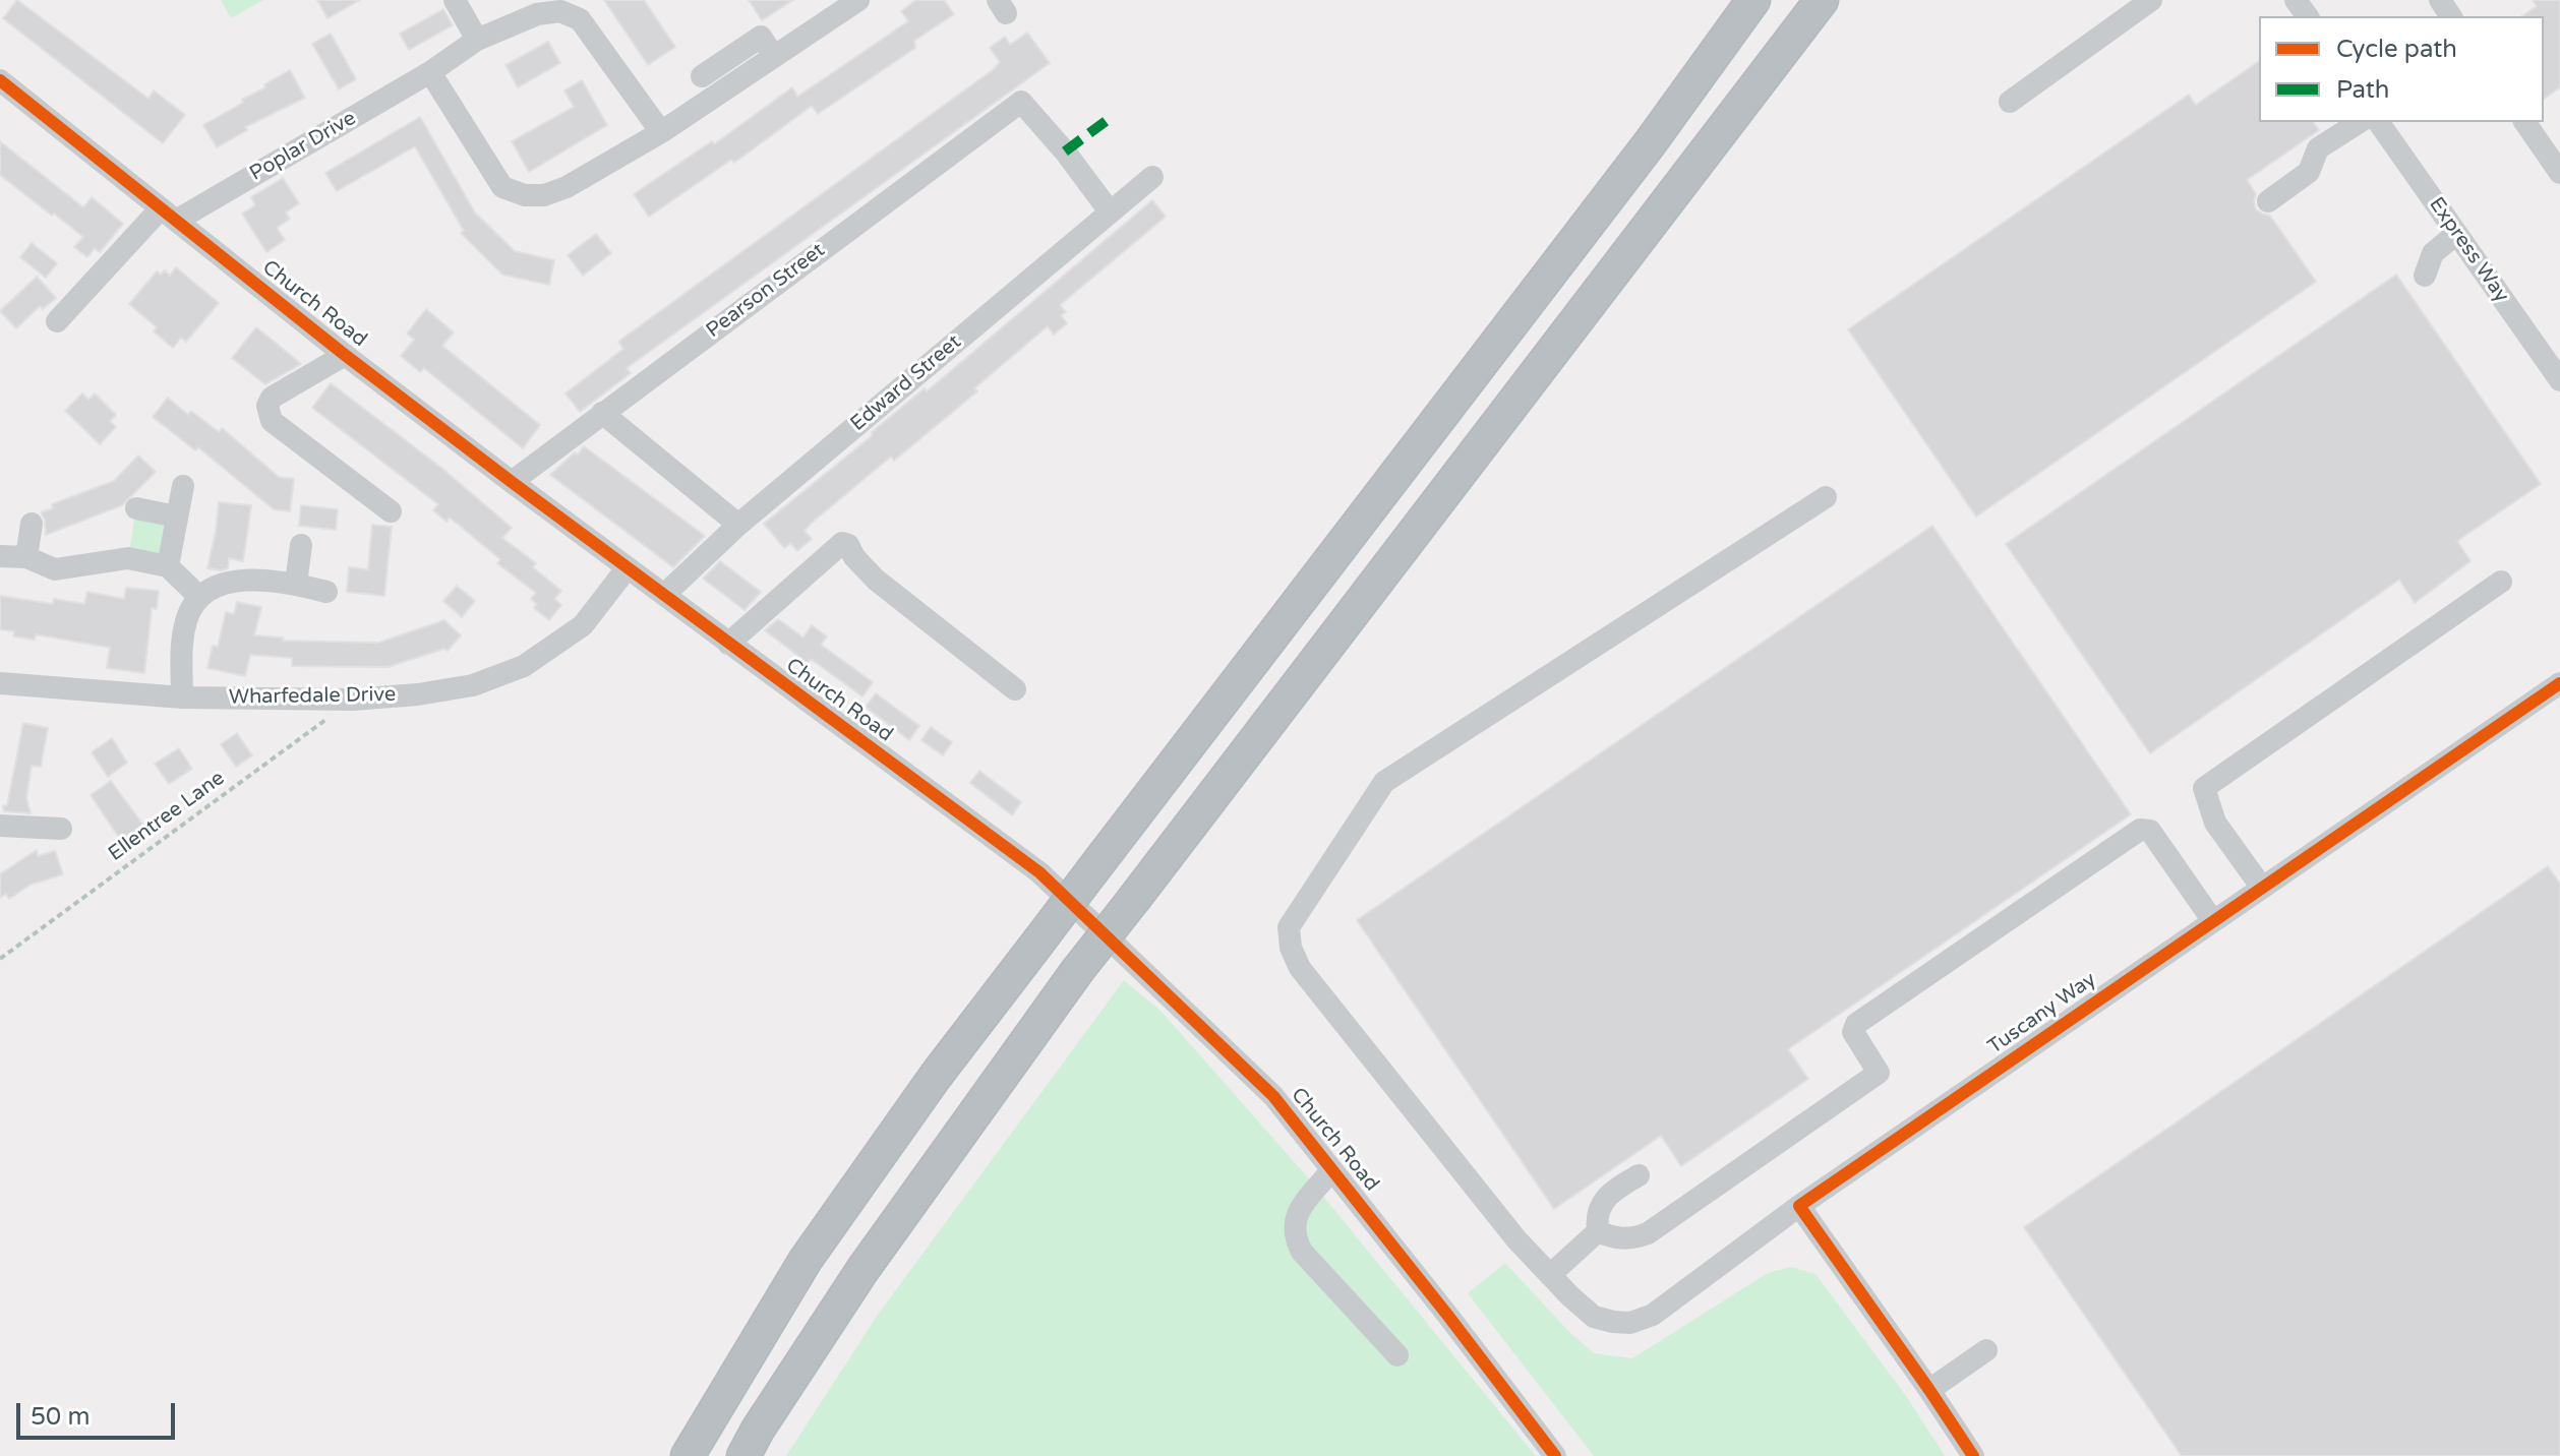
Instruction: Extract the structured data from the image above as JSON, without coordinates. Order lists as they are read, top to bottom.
{
  "streets": {
    "street": [
      "Poplar Drive",
      "Express Way",
      "Pearson Street",
      "Church Road",
      "Edward Street",
      "Wharfedale Drive",
      "Tuscany Way"
    ],
    "path": ["Ellentree Lane"]
  },
  "crossings": [
    ["Poplar Drive", "Church Road"],
    ["Pearson Street", "Church Road"],
    ["Pearson Street", "Edward Street"],
    ["Church Road", "Edward Street"],
    ["Church Road", "Wharfedale Drive"],
    ["Wharfedale Drive", "Ellentree Lane"]
  ],
  "legend": ["Cycle path", "Path"],
  "scale_bar": "50 m"
}
